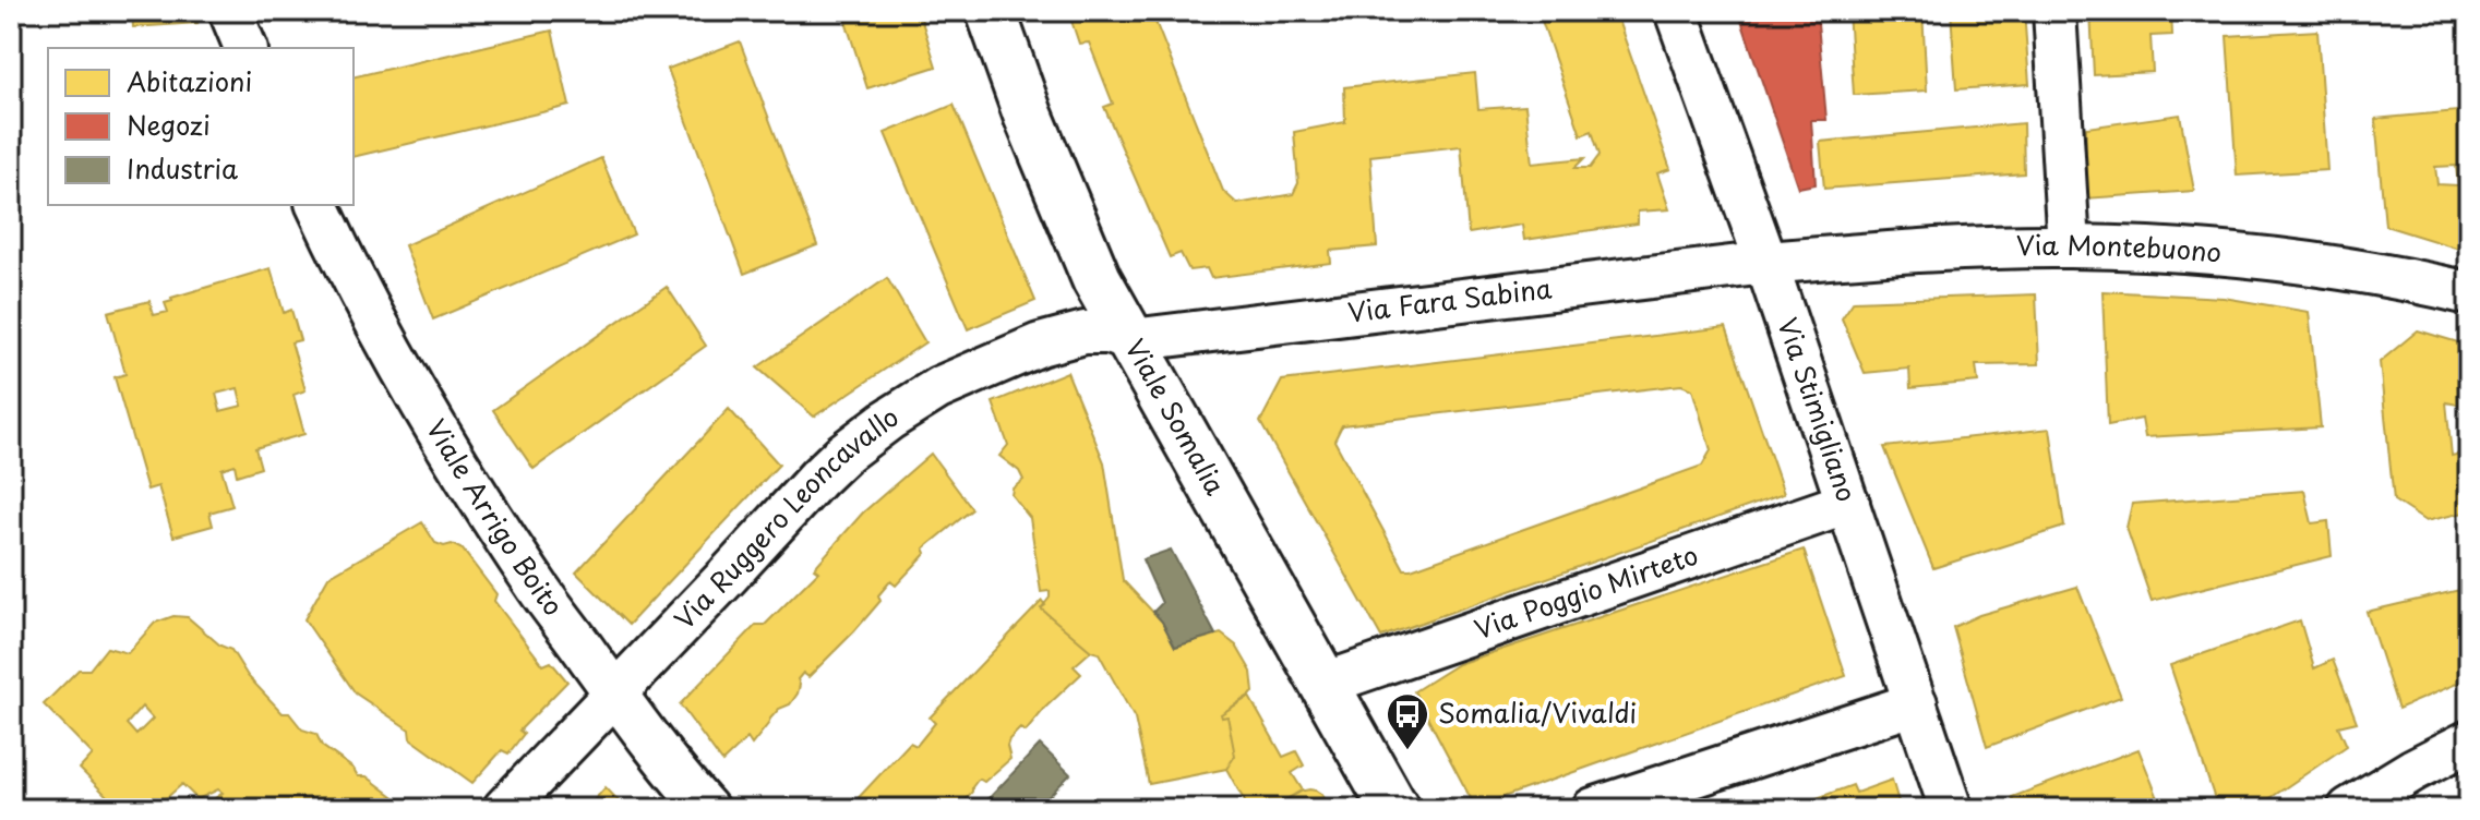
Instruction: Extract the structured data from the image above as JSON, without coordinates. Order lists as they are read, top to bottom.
{
  "streets": {
    "main road": ["Viale Somalia"],
    "street": [
      "Via Montebuono",
      "Via Fara Sabina",
      "Via Stimigliano",
      "Viale Arrigo Boito",
      "Via Ruggero Leoncavallo",
      "Via Poggio Mirteto"
    ]
  },
  "crossings": [
    ["Via Montebuono", "Via Fara Sabina"],
    ["Via Montebuono", "Via Stimigliano"],
    ["Via Fara Sabina", "Via Stimigliano"],
    ["Via Fara Sabina", "Viale Somalia"],
    ["Via Fara Sabina", "Via Ruggero Leoncavallo"],
    ["Via Stimigliano", "Via Poggio Mirteto"],
    ["Viale Somalia", "Via Ruggero Leoncavallo"],
    ["Viale Somalia", "Via Poggio Mirteto"],
    ["Viale Arrigo Boito", "Via Ruggero Leoncavallo"]
  ],
  "places": {
    "bus stop": ["Somalia/Vivaldi"]
  },
  "legend": ["Abitazioni", "Negozi", "Industria"]
}
